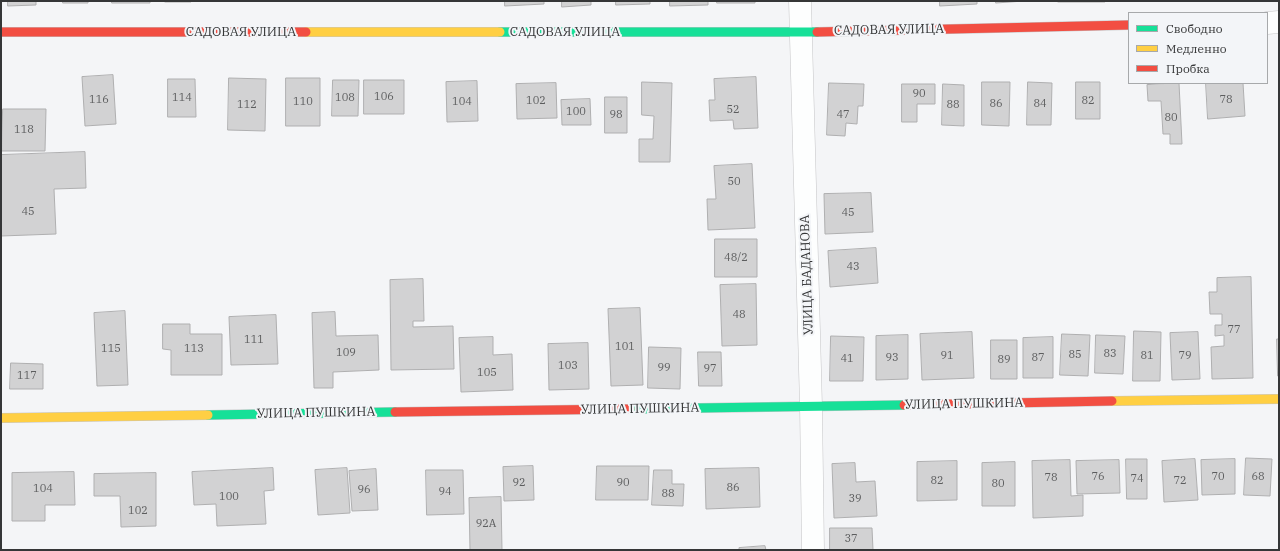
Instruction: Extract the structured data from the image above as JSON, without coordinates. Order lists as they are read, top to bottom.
{
  "streets": {
    "street": ["САДОВАЯ УЛИЦА", "УЛИЦА БАДАНОВА", "УЛИЦА ПУШКИНА"]
  },
  "crossings": [
    ["САДОВАЯ УЛИЦА", "УЛИЦА БАДАНОВА"],
    ["УЛИЦА БАДАНОВА", "УЛИЦА ПУШКИНА"]
  ],
  "house_numbers": [
    "90",
    "106",
    "114",
    "108",
    "116",
    "78",
    "102",
    "82",
    "110",
    "104",
    "86",
    "84",
    "112",
    "88",
    "52",
    "100",
    "98",
    "47",
    "80",
    "118",
    "50",
    "45",
    "45",
    "48/2",
    "43",
    "48",
    "77",
    "111",
    "101",
    "115",
    "113",
    "109",
    "83",
    "85",
    "91",
    "81",
    "79",
    "93",
    "87",
    "41",
    "89",
    "103",
    "99",
    "97",
    "105",
    "117",
    "76",
    "70",
    "68",
    "78",
    "74",
    "82",
    "72",
    "92",
    "90",
    "80",
    "86",
    "104",
    "96",
    "94",
    "88",
    "100",
    "39",
    "102",
    "92А",
    "37"
  ],
  "legend": ["Свободно", "Медленно", "Пробка"]
}
